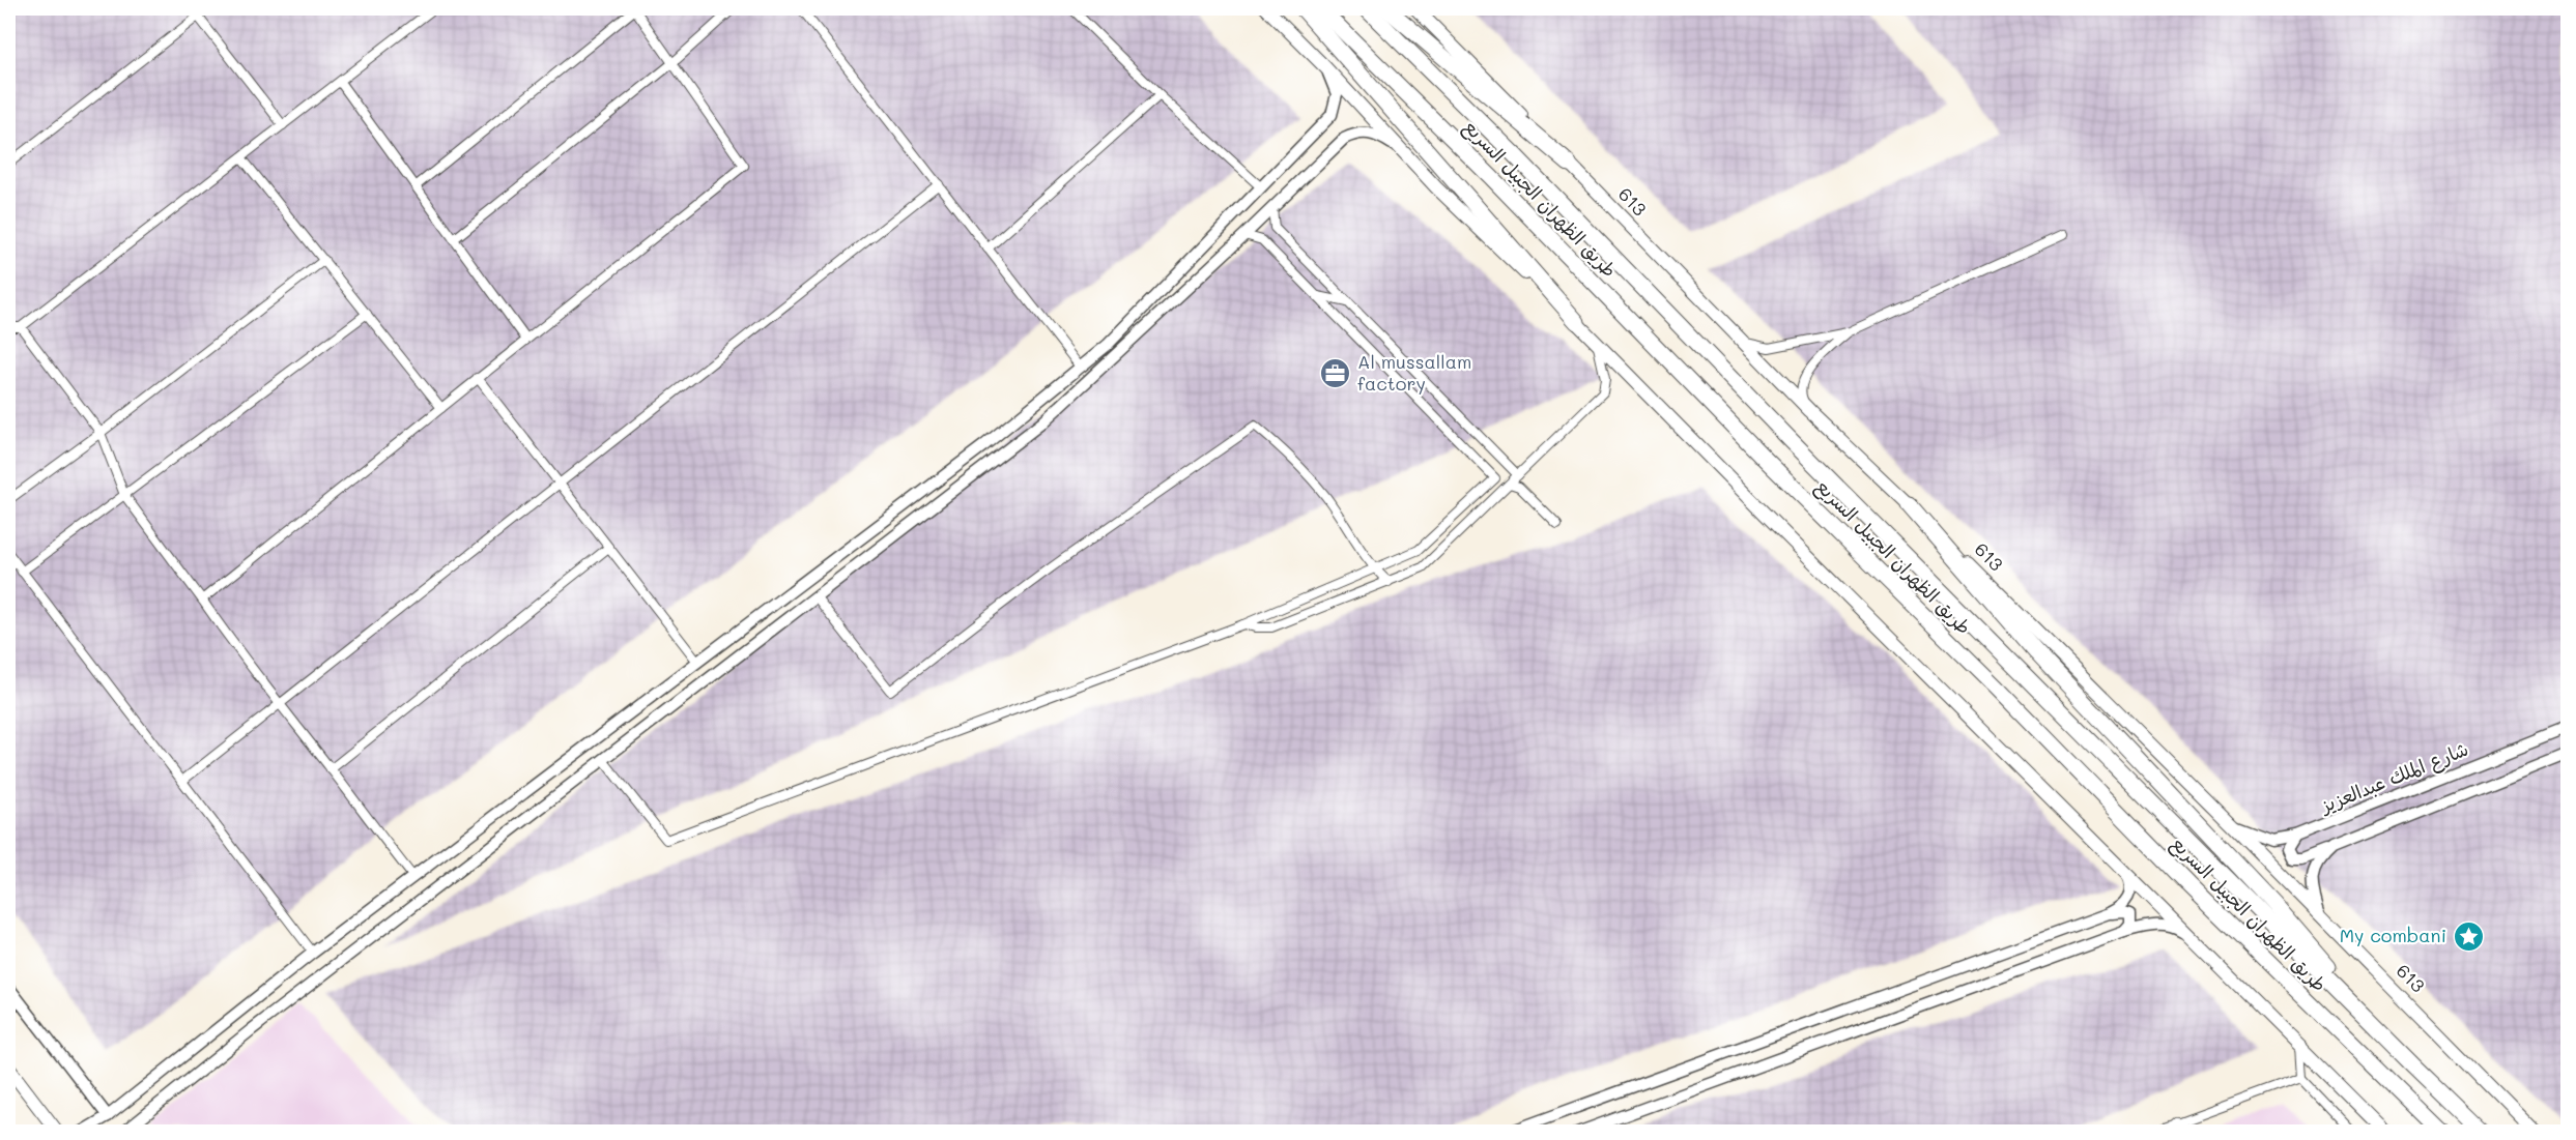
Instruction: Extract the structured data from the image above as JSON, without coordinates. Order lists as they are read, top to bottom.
{
  "streets": {
    "highway": ["طريق الظهران الجبيل السريع"],
    "main road": ["613"],
    "street": ["شارع الملك عبدالعزيز"]
  },
  "crossings": [
    ["613", "شارع الملك عبدالعزيز"]
  ],
  "places": {
    "office": ["Al mussallam factory"],
    "place": ["My combani"]
  }
}
